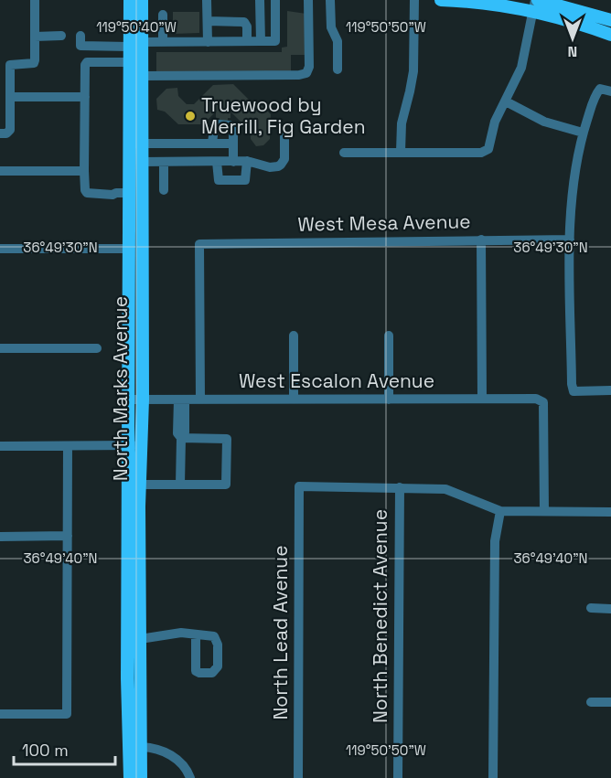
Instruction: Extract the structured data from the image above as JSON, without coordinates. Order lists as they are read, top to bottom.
{
  "streets": {
    "main road": ["North Marks Avenue"],
    "street": [
      "West Mesa Avenue",
      "West Escalon Avenue",
      "North Benedict Avenue",
      "North Lead Avenue"
    ]
  },
  "crossings": [
    ["West Mesa Avenue", "West Escalon Avenue"],
    ["West Escalon Avenue", "North Marks Avenue"],
    ["North Benedict Avenue", "North Lead Avenue"]
  ],
  "places": ["Truewood by Merrill, Fig Garden"],
  "scale_bar": "100 m",
  "north": "bottom",
  "coordinates": [
    "119°50'40\"W",
    "119°50'50\"W",
    "36°49'30\"N",
    "36°49'40\"N"
  ]
}
